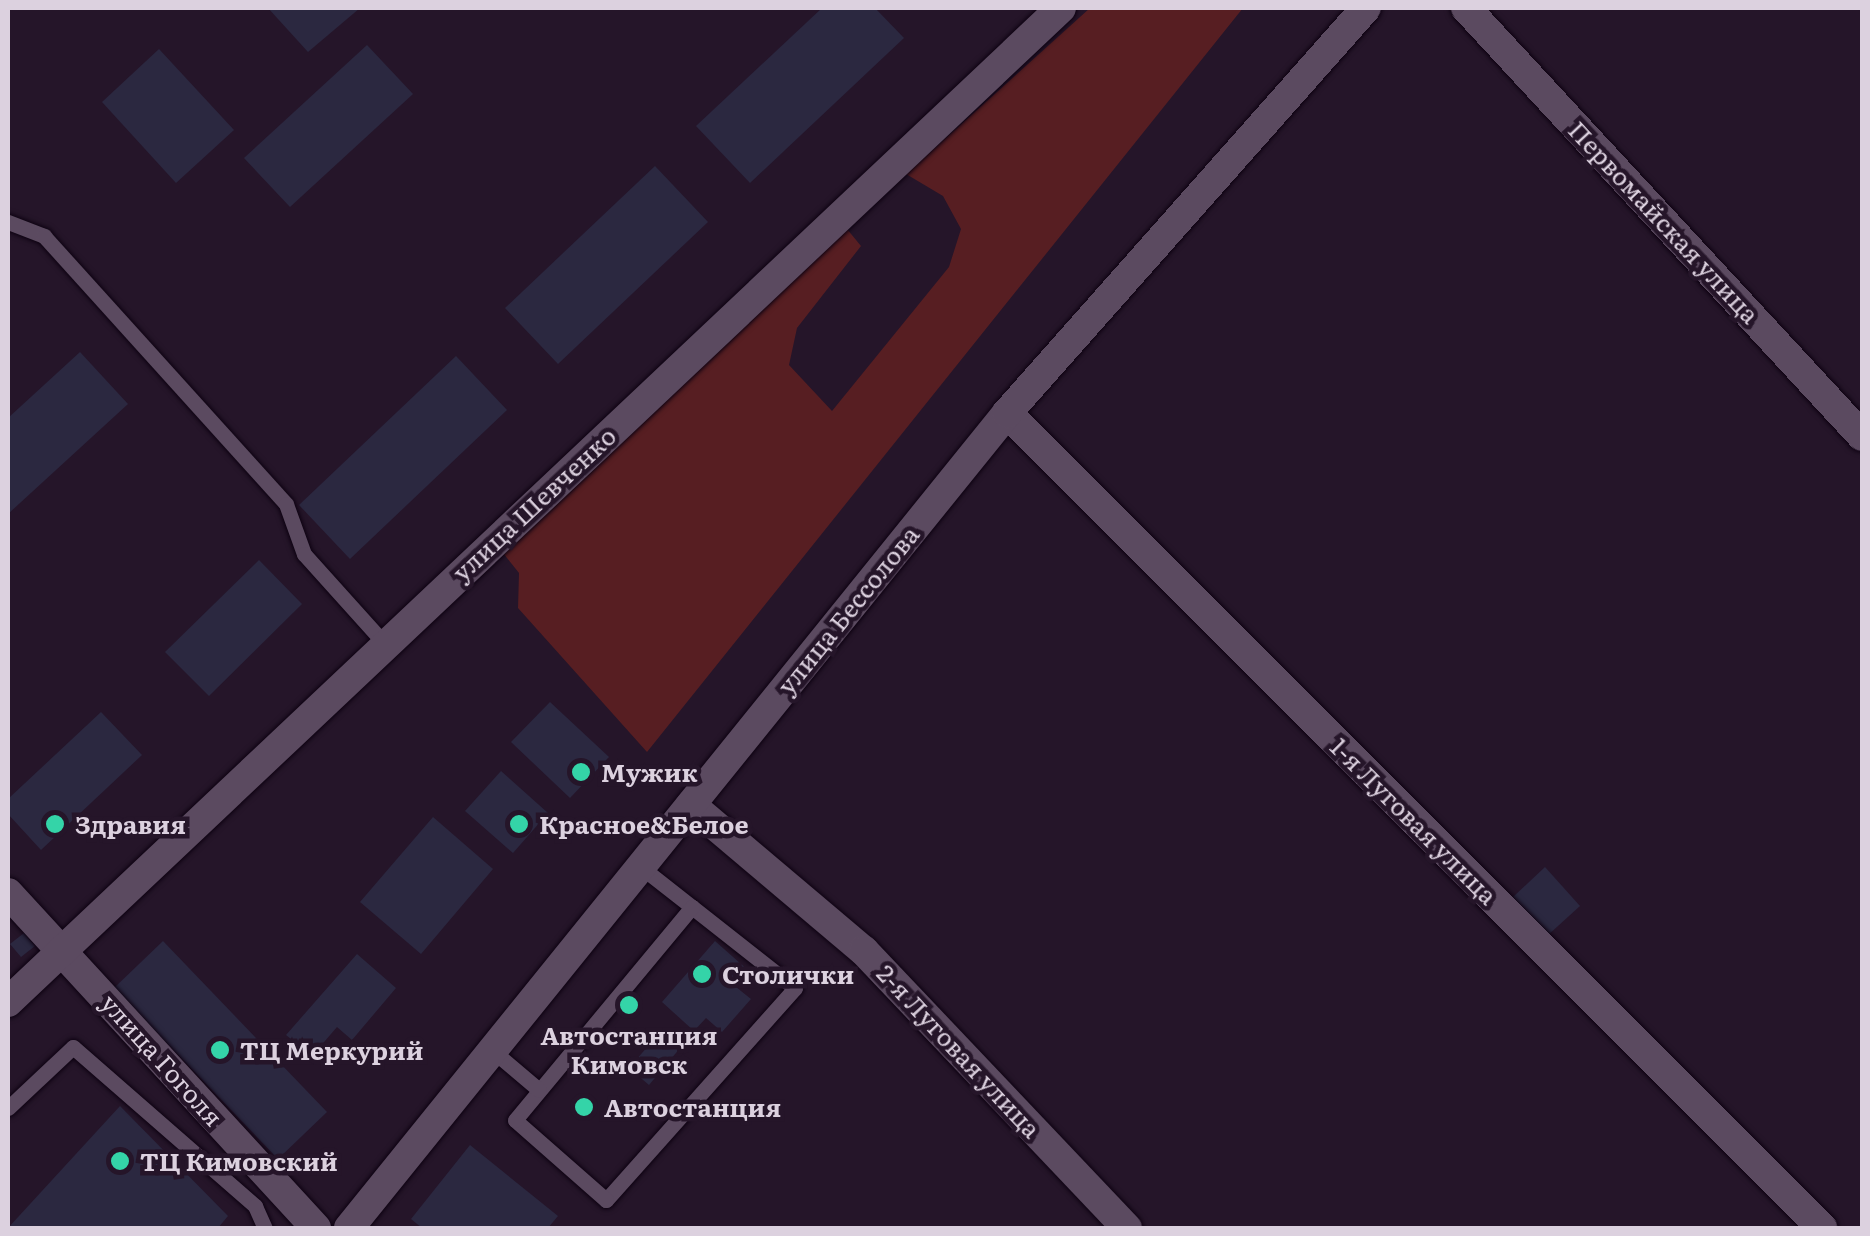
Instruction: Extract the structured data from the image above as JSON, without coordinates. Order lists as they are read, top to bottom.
{
  "streets": {
    "street": [
      "Первомайская улица",
      "улица Шевченко",
      "улица Бессолова",
      "1-я Луговая улица",
      "2-я Луговая улица",
      "улица Гоголя"
    ]
  },
  "crossings": [
    ["улица Шевченко", "улица Гоголя"],
    ["улица Бессолова", "1-я Луговая улица"],
    ["улица Бессолова", "2-я Луговая улица"]
  ],
  "places": [
    "Мужик",
    "Здравия",
    "Красное&Белое",
    "Столички",
    "Автостанция Кимовск",
    "ТЦ Меркурий",
    "Автостанция",
    "ТЦ Кимовский"
  ]
}
